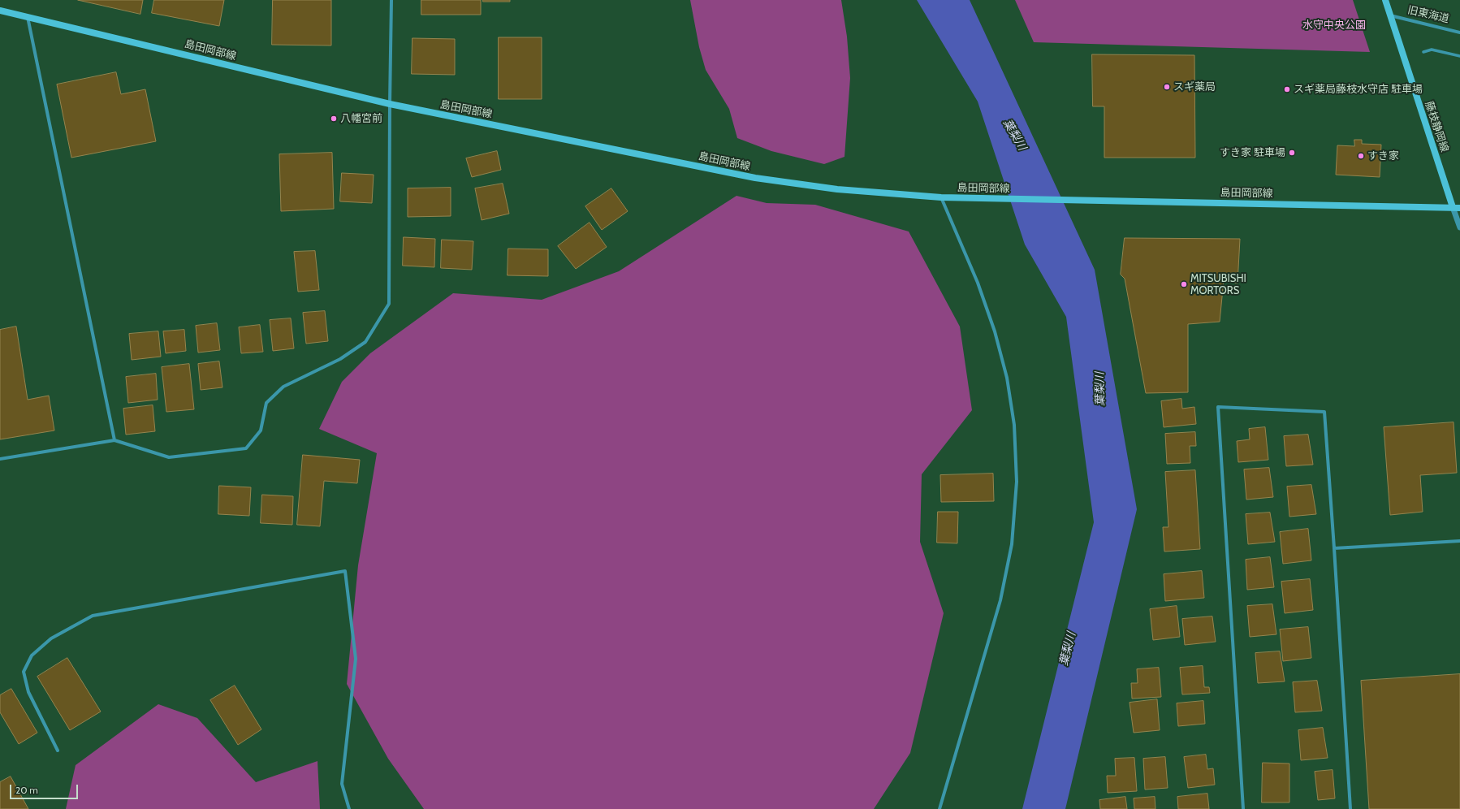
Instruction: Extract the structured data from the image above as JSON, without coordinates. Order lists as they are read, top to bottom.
{
  "streets": {
    "main road": ["島田岡部線", "藤枝静岡線"],
    "street": ["旧東海道"]
  },
  "crossings": [
    ["旧東海道", "藤枝静岡線"],
    ["島田岡部線", "藤枝静岡線"]
  ],
  "water": ["葉梨川"],
  "parks": ["水守中央公園"],
  "places": [
    "スギ薬局",
    "スギ薬局藤枝水守店 駐車場",
    "八幡宮前",
    "すき家 駐車場",
    "すき家",
    "MITSUBISHI MORTORS"
  ],
  "scale_bar": "20 m"
}
